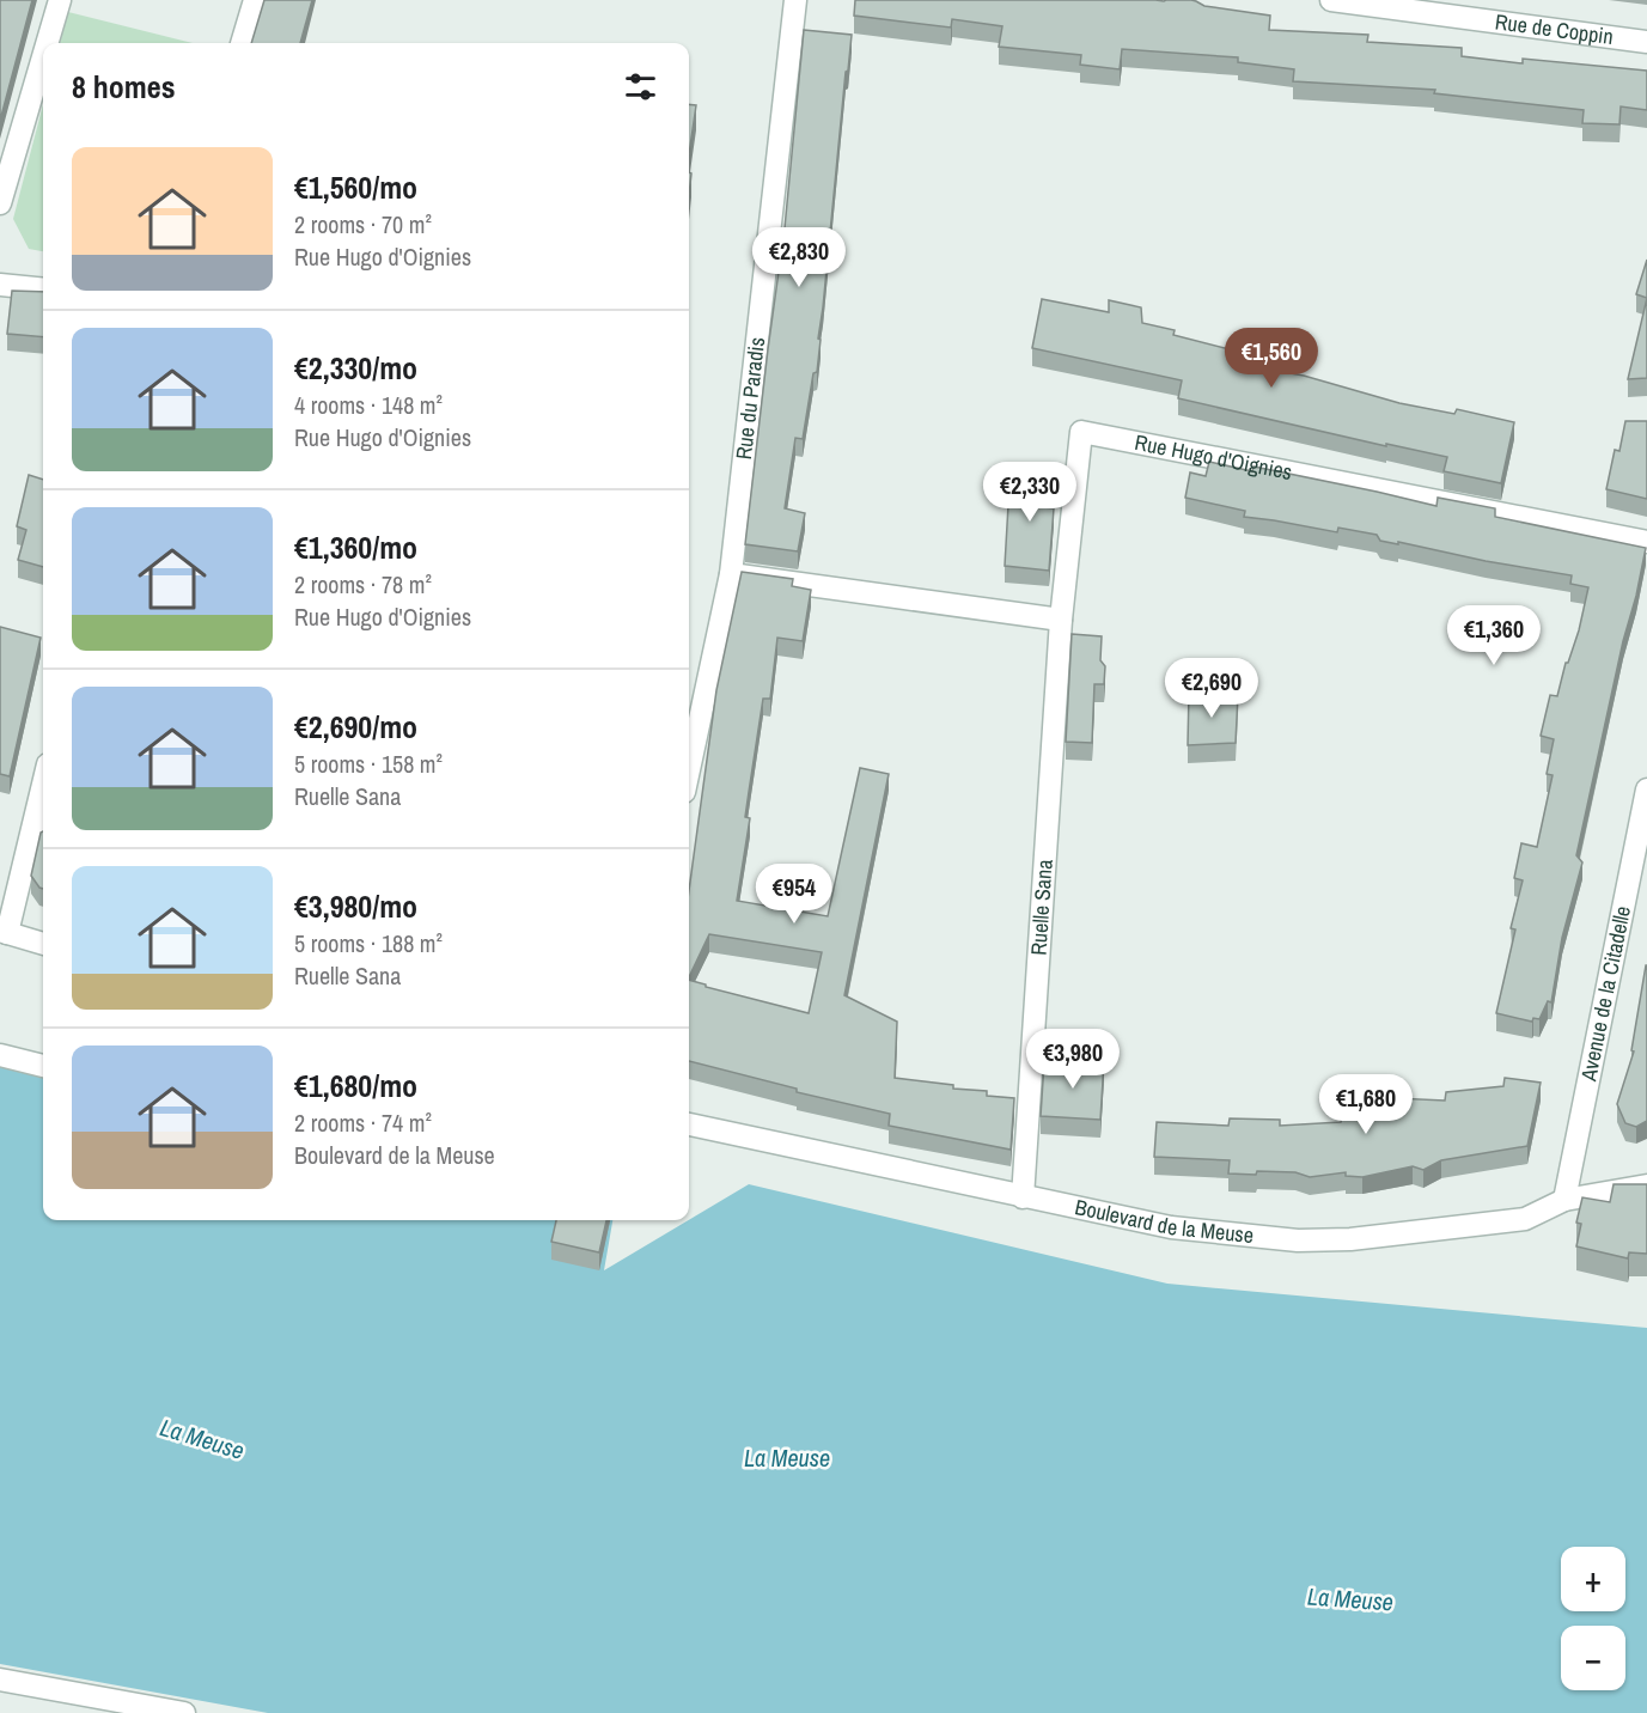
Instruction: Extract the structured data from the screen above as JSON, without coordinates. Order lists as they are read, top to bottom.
{
  "streets": {
    "street": [
      "Rue de Coppin",
      "Rue du Paradis",
      "Rue Hugo d'Oignies",
      "Ruelle Sana",
      "Avenue de la Citadelle",
      "Boulevard de la Meuse"
    ]
  },
  "crossings": [
    ["Rue Hugo d'Oignies", "Ruelle Sana"],
    ["Ruelle Sana", "Boulevard de la Meuse"],
    ["Avenue de la Citadelle", "Boulevard de la Meuse"]
  ],
  "water": ["La Meuse"],
  "page": {
    "heading": "8 homes",
    "list": [
      {
        "name": "€1,560/mo",
        "note": "2 rooms · 70 m² · Rue Hugo d'Oignies"
      },
      {
        "name": "€2,330/mo",
        "note": "4 rooms · 148 m² · Rue Hugo d'Oignies"
      },
      {
        "name": "€1,360/mo",
        "note": "2 rooms · 78 m² · Rue Hugo d'Oignies"
      },
      {
        "name": "€2,690/mo",
        "note": "5 rooms · 158 m² · Ruelle Sana"
      },
      {
        "name": "€3,980/mo",
        "note": "5 rooms · 188 m² · Ruelle Sana"
      },
      {
        "name": "€1,680/mo",
        "note": "2 rooms · 74 m² · Boulevard de la Meuse"
      }
    ],
    "price": [
      "€2,830",
      "€1,560",
      "€2,330",
      "€1,360",
      "€2,690",
      "€954",
      "€3,980",
      "€1,680"
    ],
    "map_buttons": ["+", "−"]
  }
}
